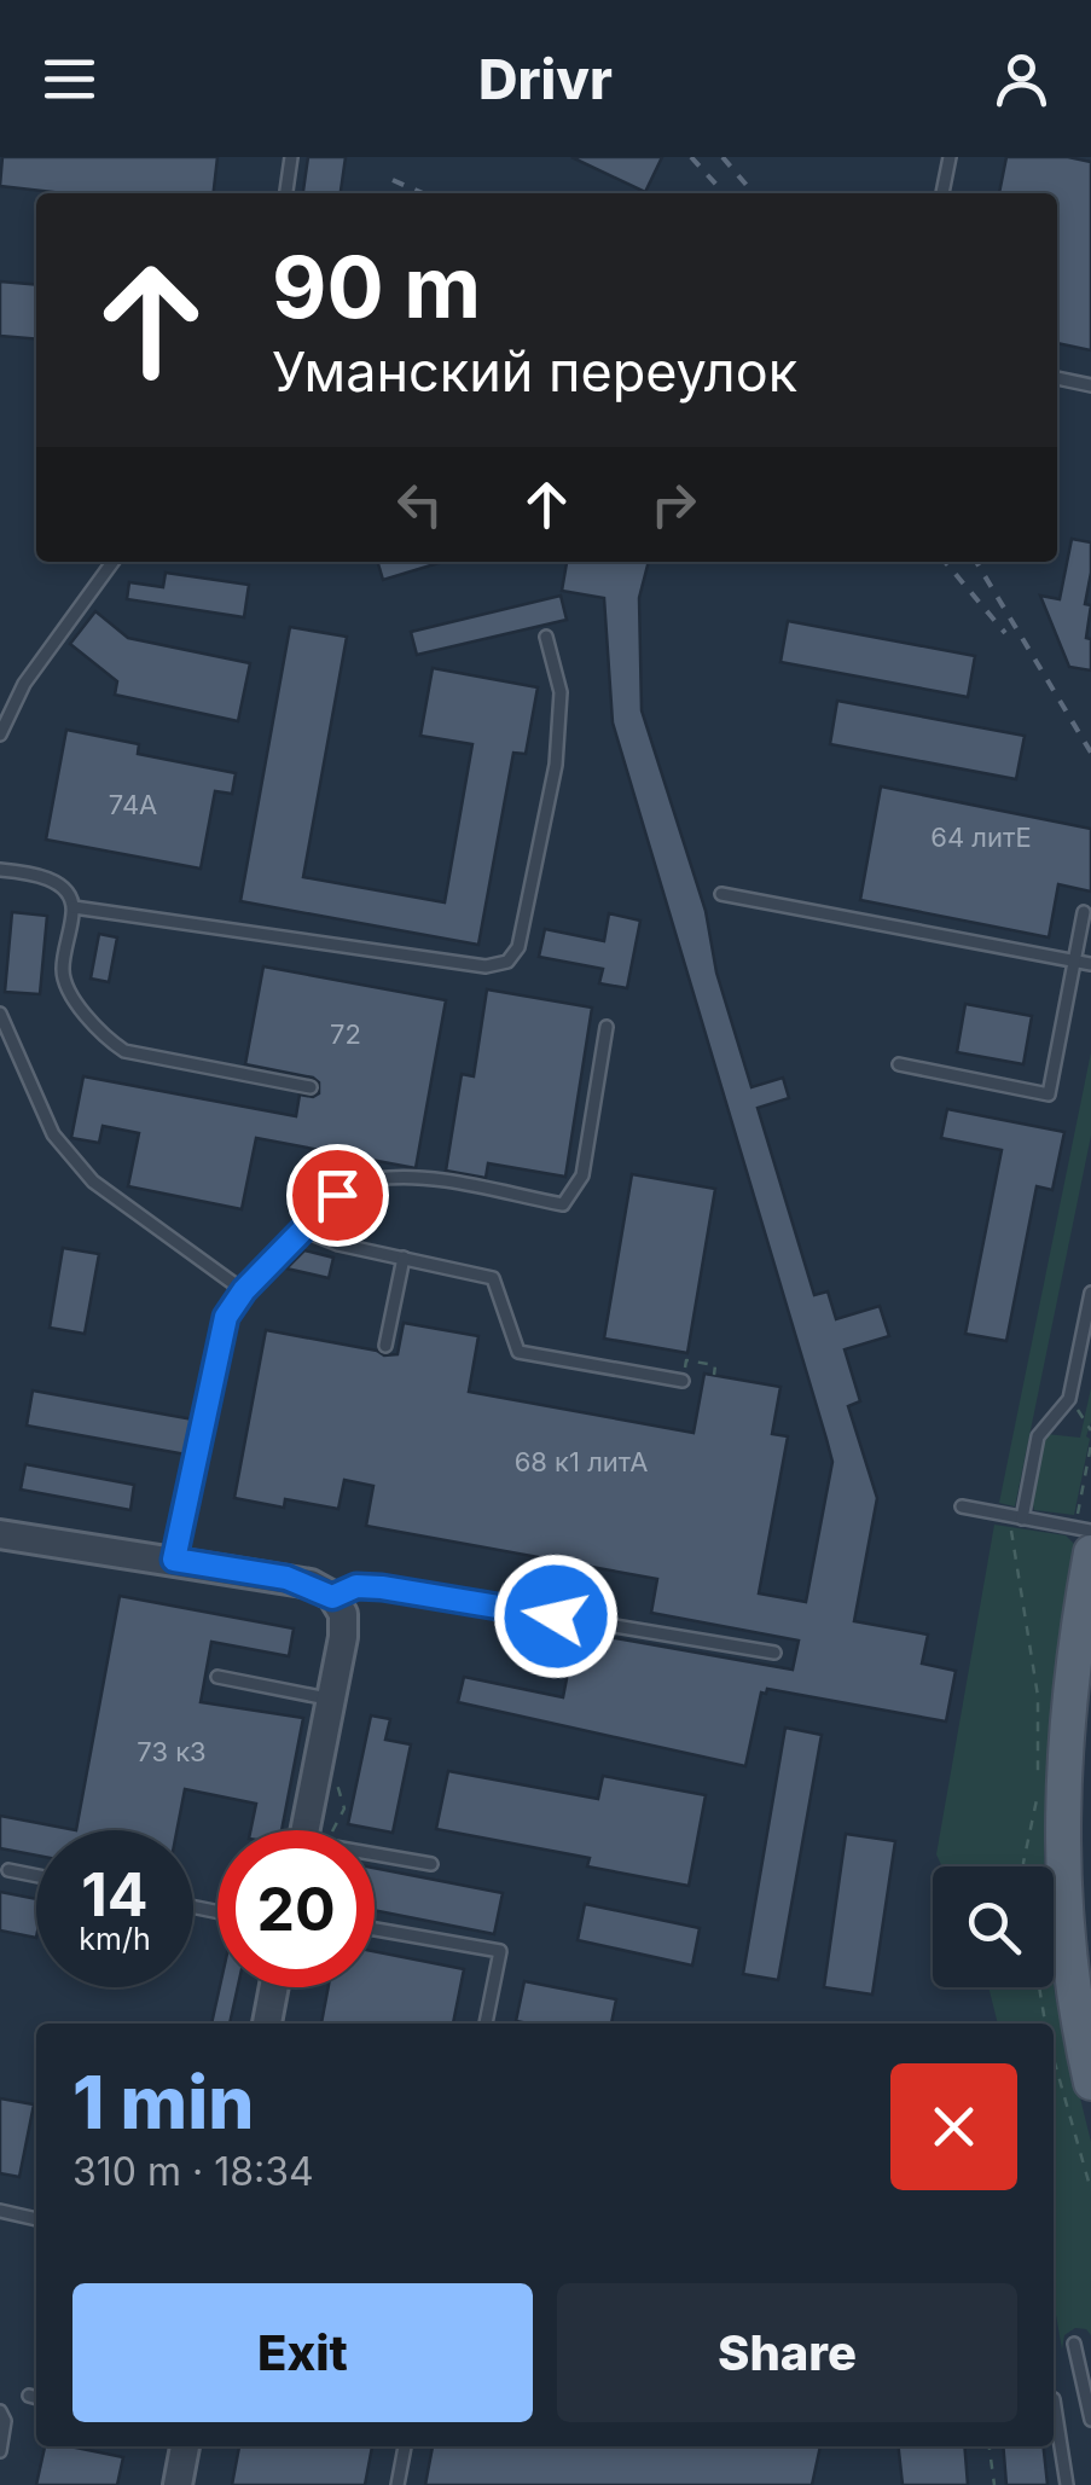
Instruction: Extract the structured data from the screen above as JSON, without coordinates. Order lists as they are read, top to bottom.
{
  "house_numbers": [
    "74А",
    "64 литЕ",
    "72",
    "68 к1 литА",
    "73 к3"
  ],
  "page": {
    "header": "Drivr",
    "turn": ["90 m", "Уманский переулок"],
    "speed": "14 km/h",
    "limit": "20",
    "heading": ["1 min", "310 m · 18:34"],
    "buttons": ["Exit", "Share"]
  }
}
